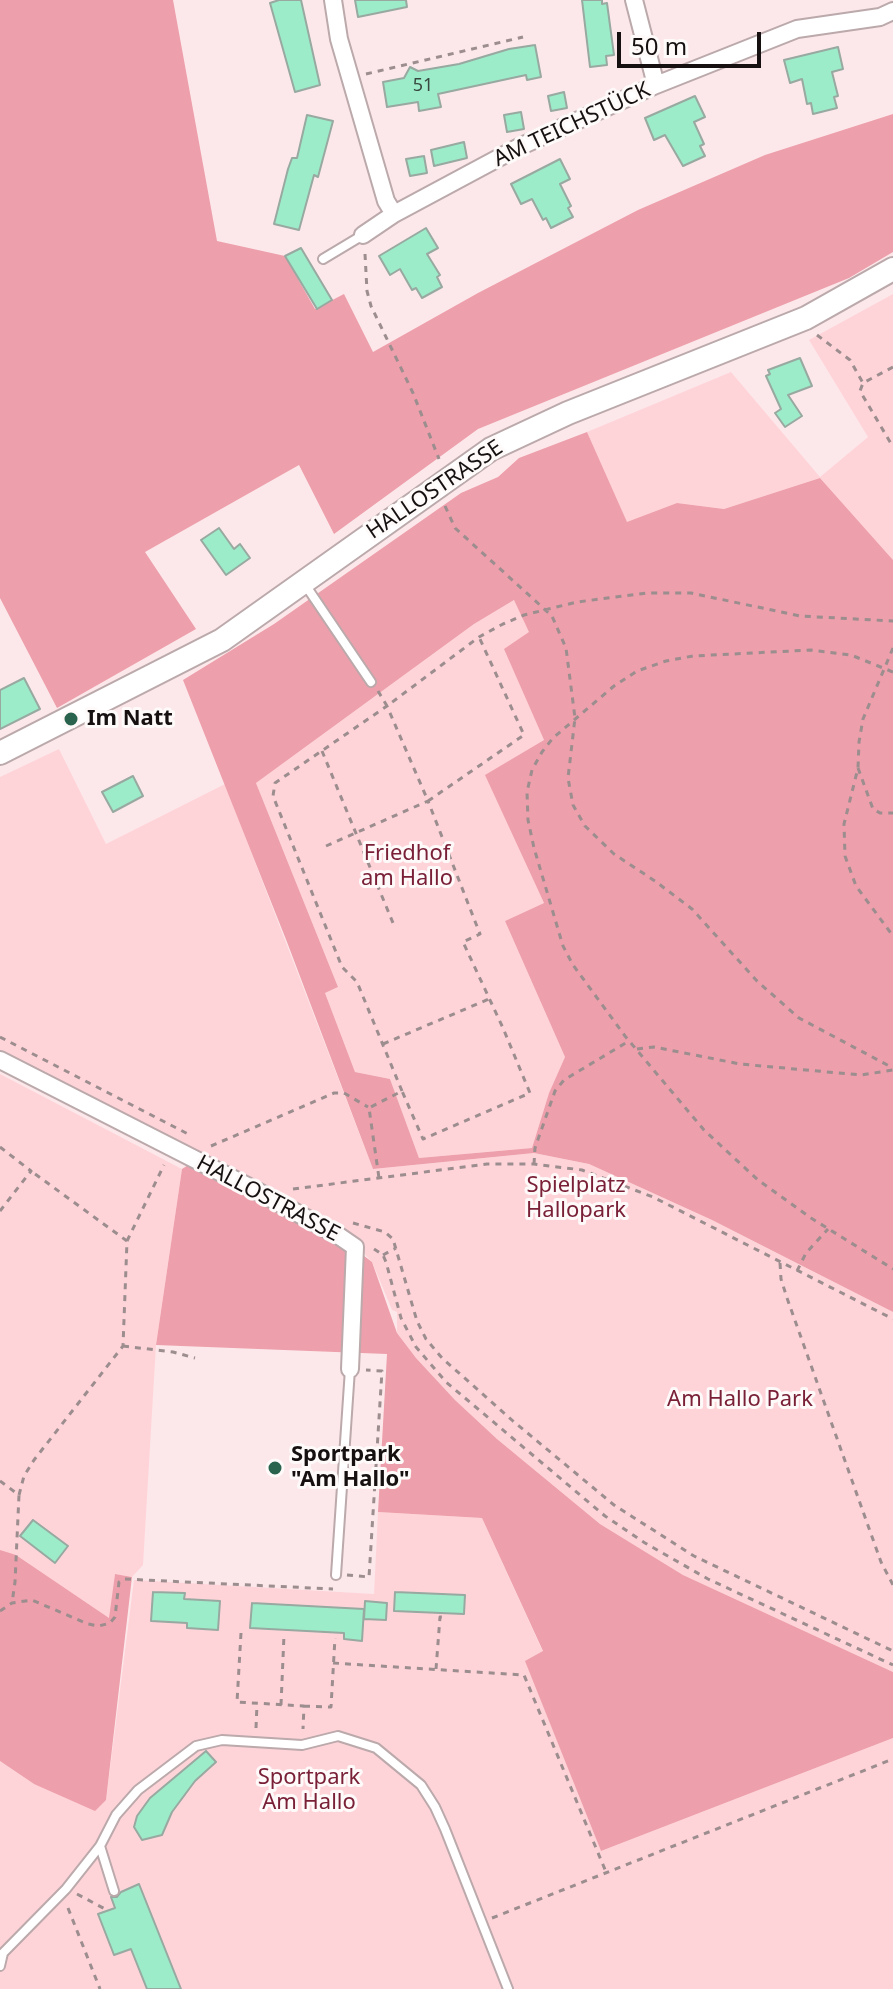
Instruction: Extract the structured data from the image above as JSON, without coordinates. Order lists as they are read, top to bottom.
{
  "streets": {
    "main road": ["HALLOSTRASSE"],
    "street": ["AM TEICHSTÜCK"]
  },
  "parks": [
    "Friedhof am Hallo",
    "Spielplatz Hallopark",
    "Am Hallo Park",
    "Sportpark Am Hallo"
  ],
  "places": ["Im Natt", "Sportpark \"Am Hallo\""],
  "house_numbers": ["51"],
  "scale_bar": "50 m"
}
